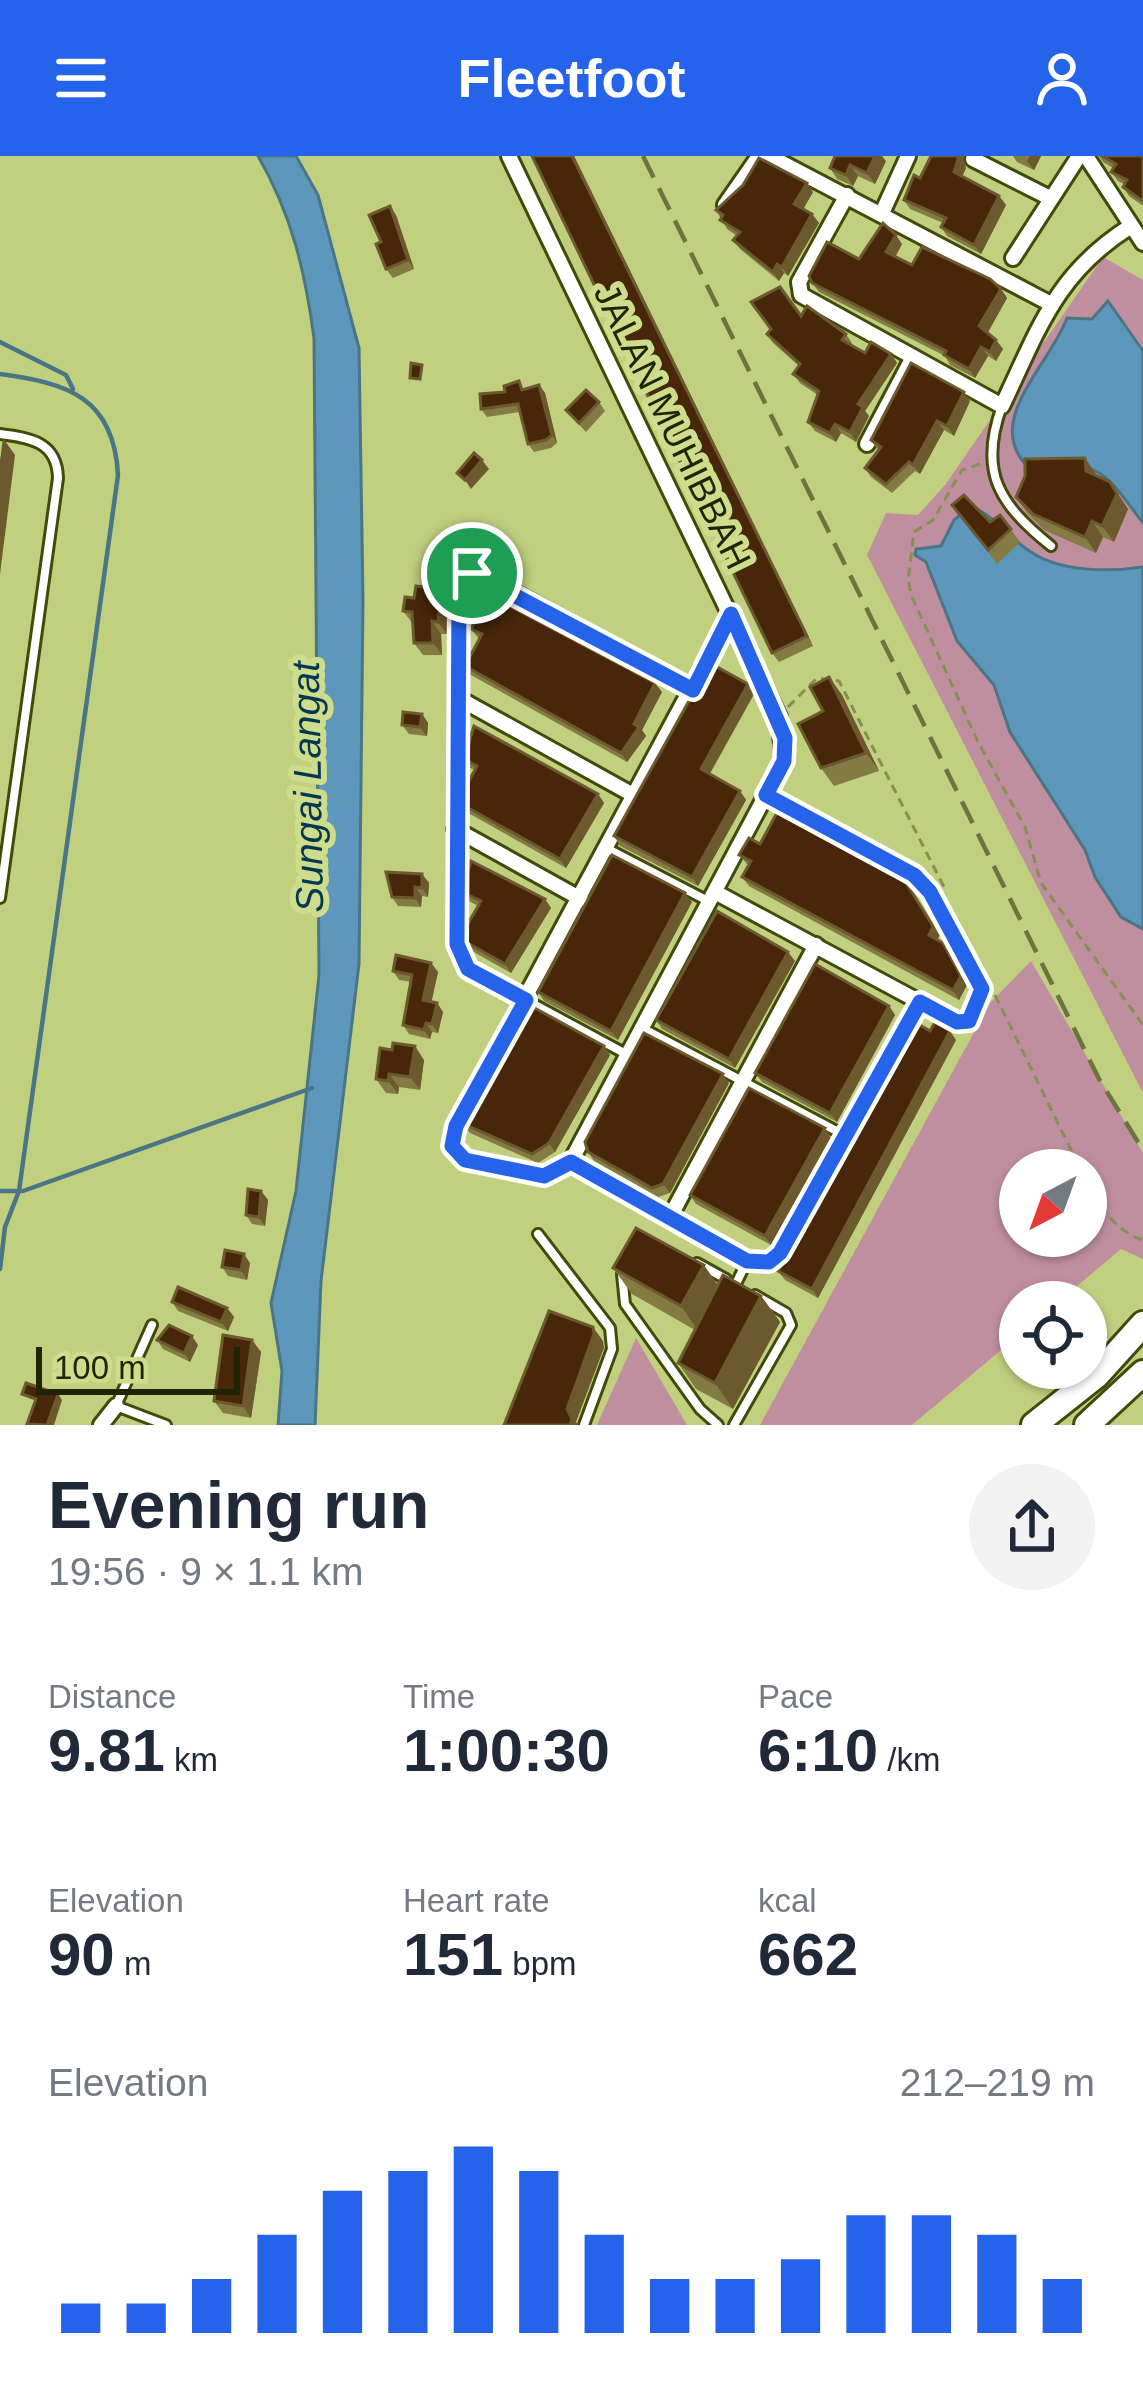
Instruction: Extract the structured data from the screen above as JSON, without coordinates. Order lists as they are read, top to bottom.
{
  "streets": {
    "street": ["JALAN MUHIBBAH"]
  },
  "water": ["Sungai Langat"],
  "scale_bar": "100 m",
  "north": "bottom left",
  "page": {
    "header": "Fleetfoot",
    "scale": "100 m",
    "heading": ["Evening run", "19:56 · 9 × 1.1 km"],
    "stats": [
      ["Distance", "9.81 km"],
      ["Time", "1:00:30"],
      ["Pace", "6:10 /km"],
      ["Elevation", "90 m"],
      ["Heart rate", "151 bpm"],
      ["kcal", "662"]
    ],
    "chart": ["Elevation", "212–219 m"]
  }
}
